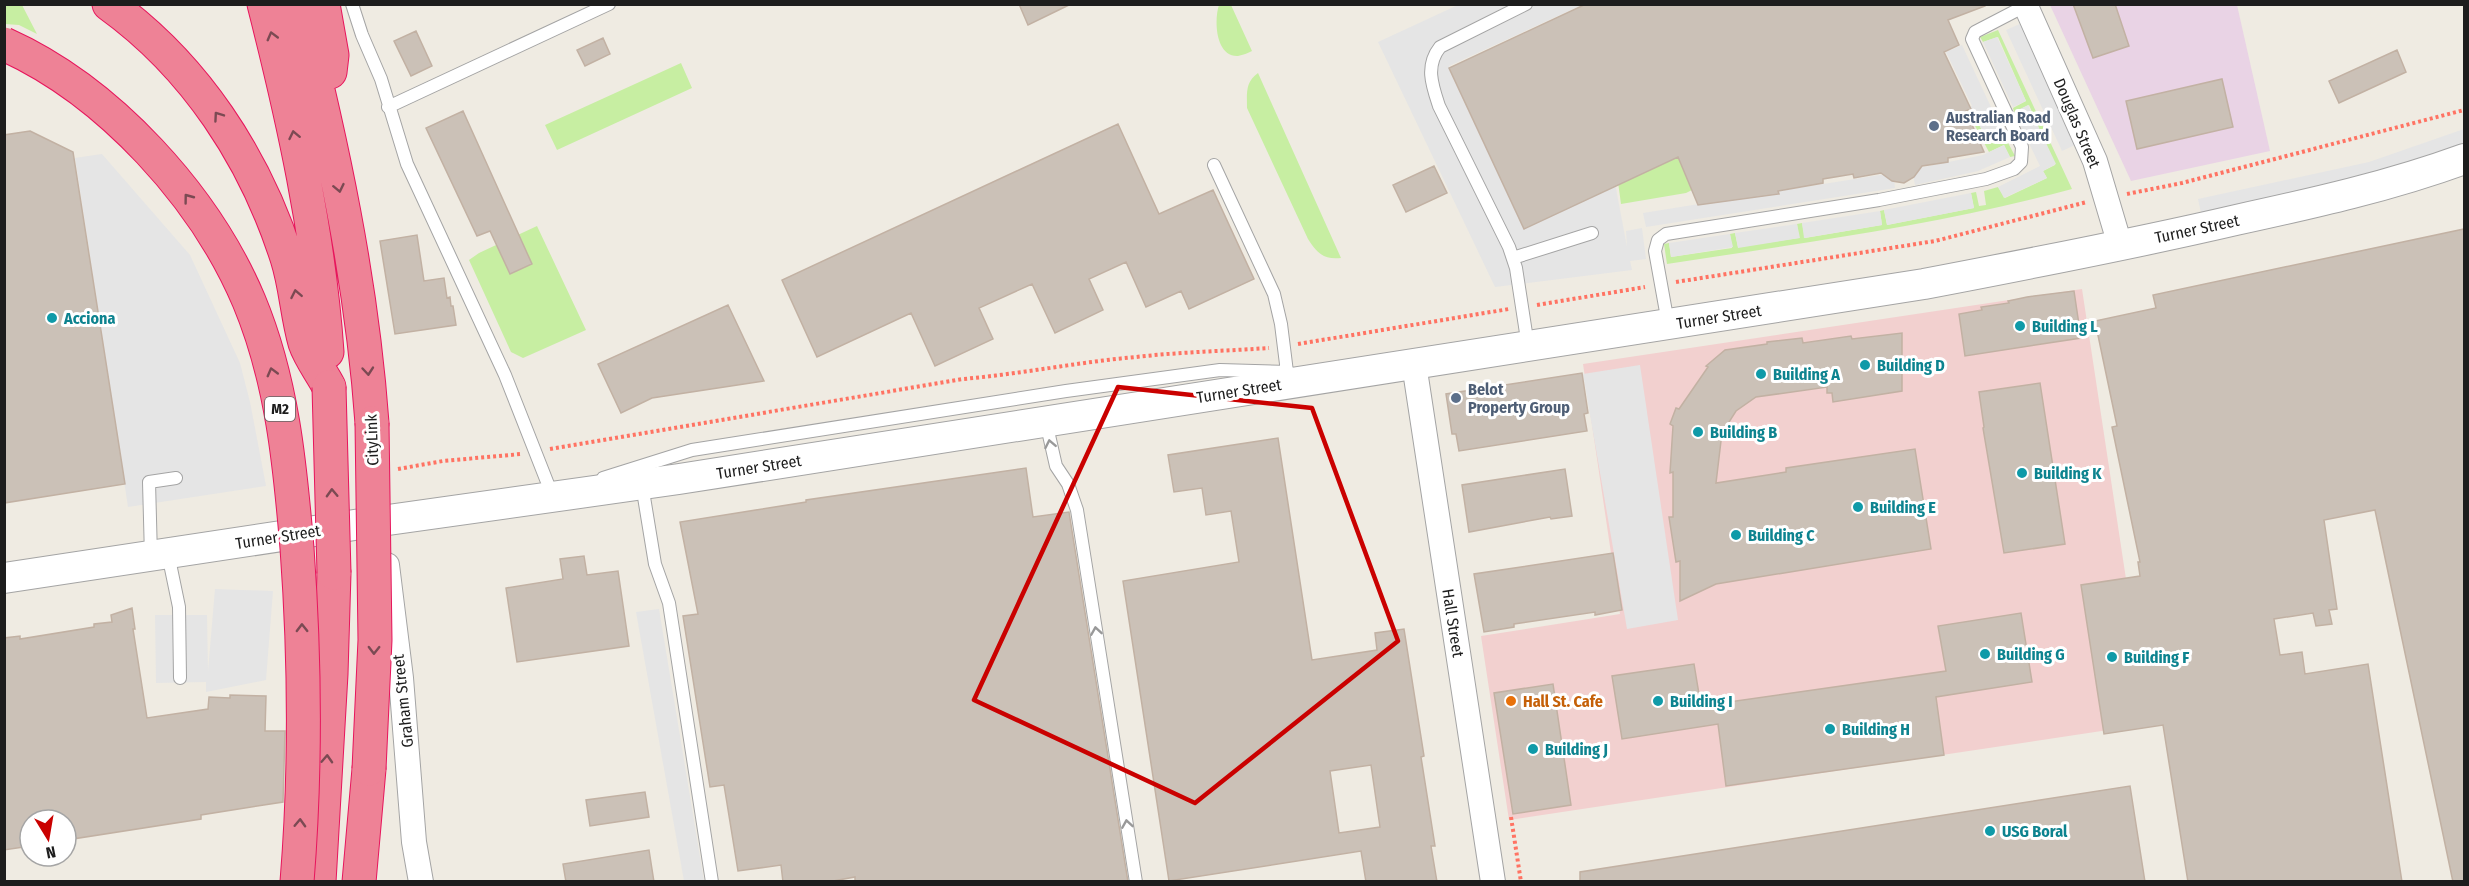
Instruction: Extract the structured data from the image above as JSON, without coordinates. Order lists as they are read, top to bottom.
{
  "streets": {
    "highway": ["M2", "CityLink"],
    "street": [
      "Douglas Street",
      "Turner Street",
      "Hall Street",
      "Graham Street"
    ]
  },
  "crossings": [
    ["Douglas Street", "Turner Street"],
    ["Turner Street", "Hall Street"],
    ["Turner Street", "Graham Street"]
  ],
  "places": [
    "Australian Road Research Board",
    "Acciona",
    "Building L",
    "Building D",
    "Building A",
    "Belot Property Group",
    "Building B",
    "Building K",
    "Building E",
    "Building C",
    "Building G",
    "Building F",
    "Hall St. Cafe",
    "Building I",
    "Building H",
    "Building J",
    "USG Boral"
  ],
  "north": "bottom"
}
